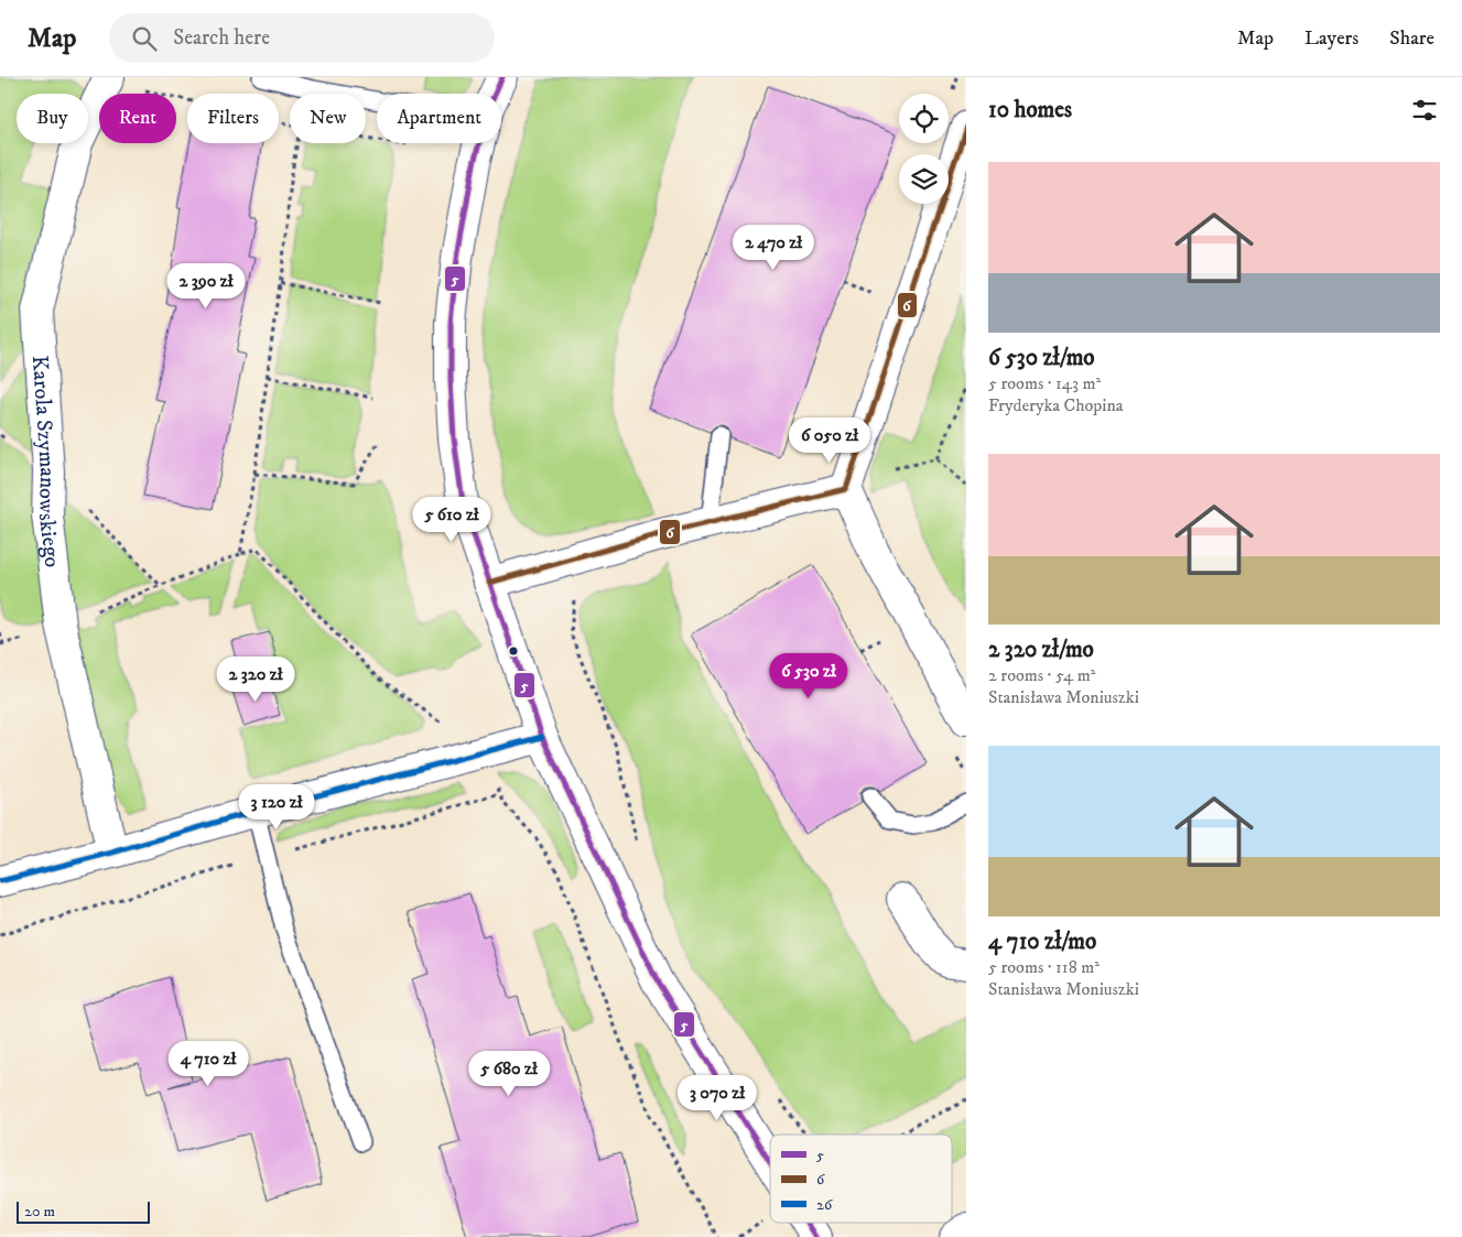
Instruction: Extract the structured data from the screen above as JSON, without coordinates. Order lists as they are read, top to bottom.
{
  "streets": {
    "street": ["Karola Szymanowskiego"]
  },
  "lines": ["transit line 5", "transit line 6", "transit line 26"],
  "legend": ["5", "6", "26"],
  "scale_bar": "20 m",
  "page": {
    "header": "Map",
    "search": "Search here",
    "nav": ["Map", "Layers", "Share"],
    "heading": "10 homes",
    "chip": [
      "Buy",
      "Rent",
      "Filters",
      "New",
      "Apartment"
    ],
    "list": [
      {
        "name": "6 530 zł/mo",
        "note": "5 rooms · 143 m² · Fryderyka Chopina"
      },
      {
        "name": "2 320 zł/mo",
        "note": "2 rooms · 54 m² · Stanisława Moniuszki"
      },
      {
        "name": "4 710 zł/mo",
        "note": "5 rooms · 118 m² · Stanisława Moniuszki"
      }
    ],
    "price": [
      "2 470 zł",
      "2 390 zł",
      "6 050 zł",
      "5 610 zł",
      "6 530 zł",
      "2 320 zł",
      "3 120 zł",
      "4 710 zł",
      "5 680 zł",
      "3 070 zł"
    ],
    "scale": "20 m"
  }
}
